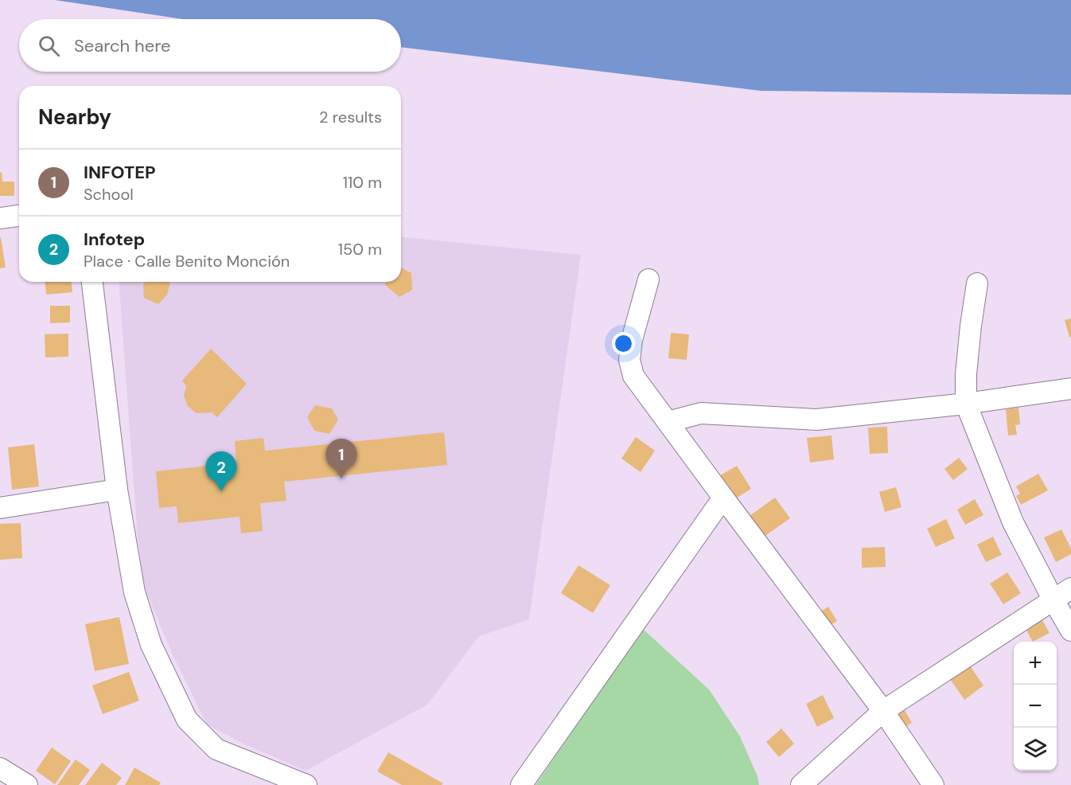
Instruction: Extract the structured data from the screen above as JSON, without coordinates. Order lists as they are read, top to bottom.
{
  "page": {
    "search": "Search here",
    "heading": ["Nearby", "2 results"],
    "list": [
      {
        "mark": "1",
        "name": "INFOTEP",
        "note": "School",
        "value": "110 m"
      },
      {
        "mark": "2",
        "name": "Infotep",
        "note": "Place · Calle Benito Monción",
        "value": "150 m"
      }
    ],
    "pins": ["1", "2"],
    "map_buttons": ["+", "−"]
  }
}
